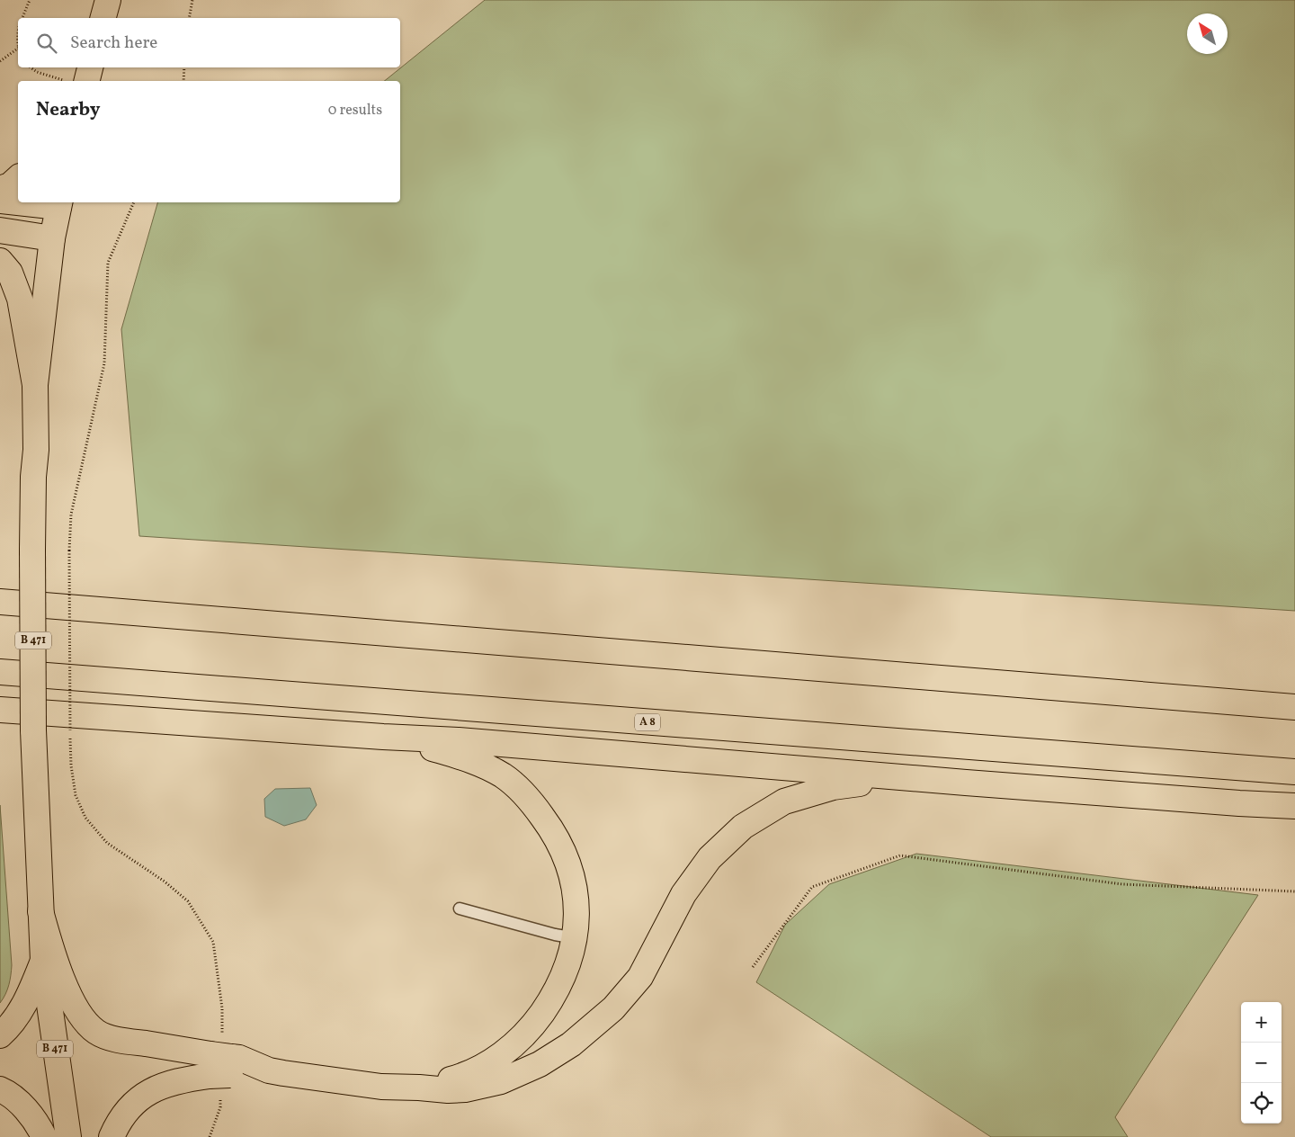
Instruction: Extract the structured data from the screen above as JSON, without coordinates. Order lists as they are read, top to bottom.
{
  "streets": {
    "main road": ["B 471", "A 8"]
  },
  "north": "top left",
  "page": {
    "search": "Search here",
    "heading": ["Nearby", "0 results"],
    "map_buttons": ["+", "−"]
  }
}
